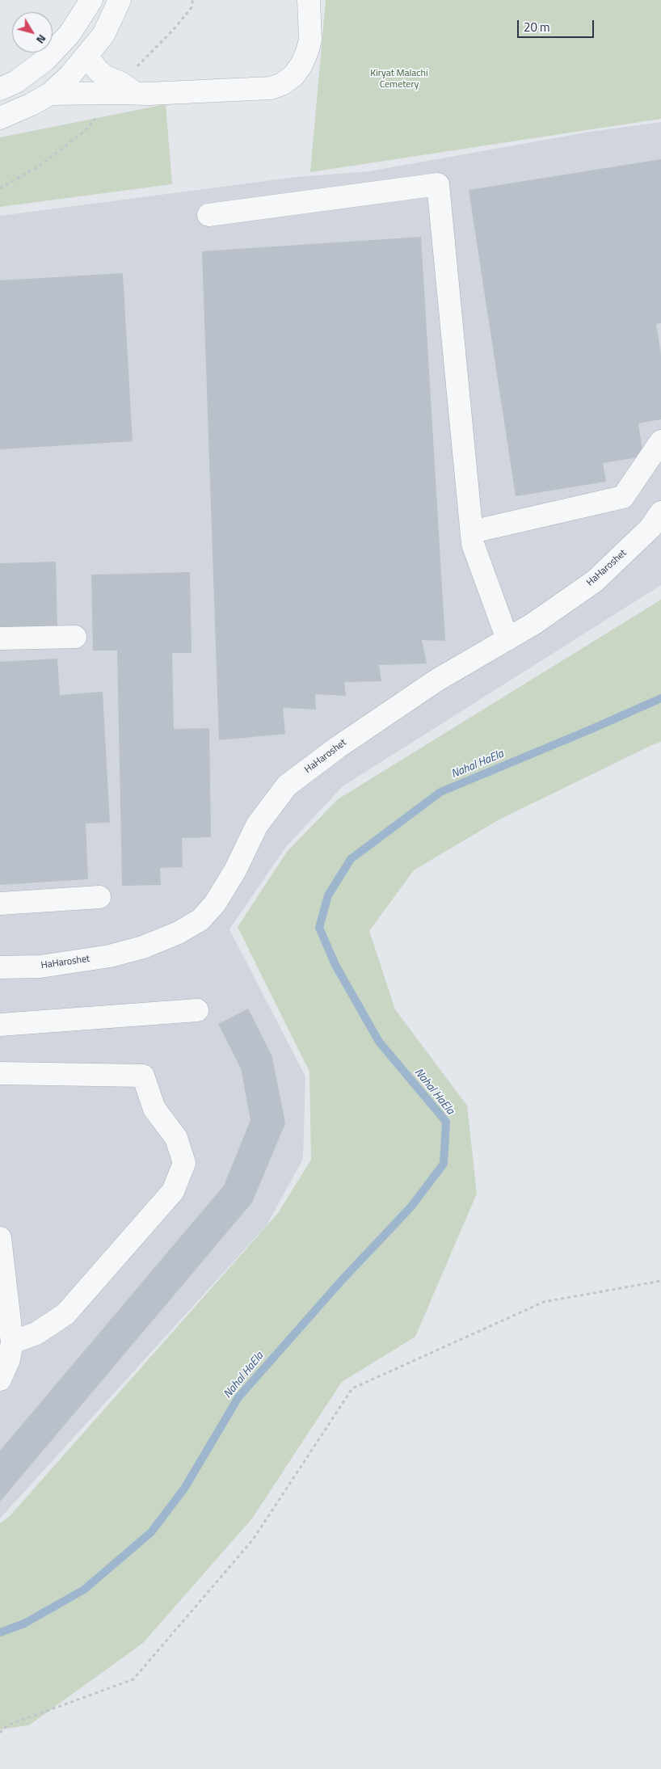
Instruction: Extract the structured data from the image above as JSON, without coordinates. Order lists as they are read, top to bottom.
{
  "streets": {
    "street": ["HaHaroshet"]
  },
  "water": ["Nahal HaEla"],
  "parks": ["Kiryat Malachi Cemetery"],
  "scale_bar": "20 m",
  "north": "bottom right"
}
